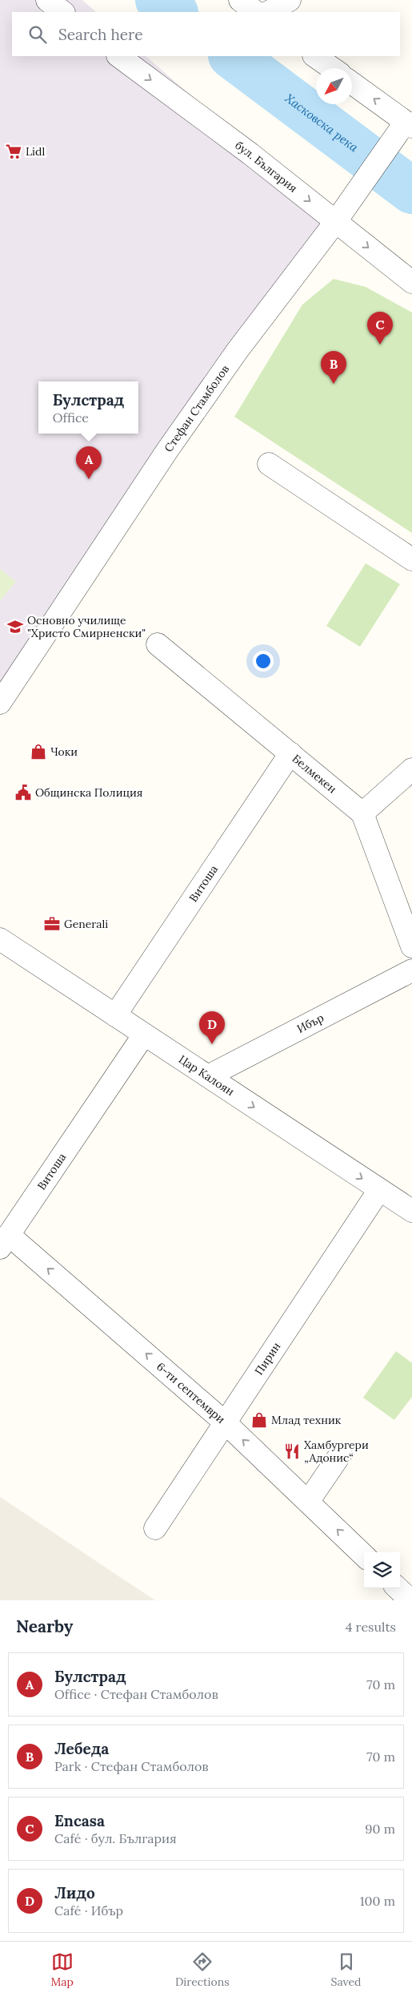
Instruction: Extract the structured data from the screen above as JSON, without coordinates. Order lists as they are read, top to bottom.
{
  "streets": {
    "street": [
      "бул. България",
      "Стефан Стамболов",
      "Белмекен",
      "Витоша",
      "Ибър",
      "Цар Калоян",
      "Пирин",
      "6-ти септември"
    ]
  },
  "crossings": [
    ["бул. България", "Стефан Стамболов"],
    ["Белмекен", "Витоша"],
    ["Витоша", "Цар Калоян"],
    ["Витоша", "6-ти септември"],
    ["Ибър", "Цар Калоян"],
    ["Цар Калоян", "Пирин"],
    ["Пирин", "6-ти септември"]
  ],
  "one_way": ["бул. България", "Цар Калоян", "6-ти септември"],
  "water": ["Хасковска река"],
  "places": {
    "supermarket": ["Lidl"],
    "school or university": ["Основно училище \"Христо Смирненски\""],
    "shop": ["Чоки", "Млад техник"],
    "public building": ["Общинска Полиция"],
    "office": ["Generali"],
    "restaurant": ["Хамбургери „Адонис“"]
  },
  "north": "bottom left",
  "page": {
    "search": "Search here",
    "pins": [
      "C",
      "B",
      "A",
      "D"
    ],
    "popup": ["Булстрад", "Office"],
    "heading": ["Nearby", "4 results"],
    "list": [
      {
        "mark": "A",
        "name": "Булстрад",
        "note": "Office · Стефан Стамболов",
        "value": "70 m"
      },
      {
        "mark": "B",
        "name": "Лебеда",
        "note": "Park · Стефан Стамболов",
        "value": "70 m"
      },
      {
        "mark": "C",
        "name": "Encasa",
        "note": "Café · бул. България",
        "value": "90 m"
      },
      {
        "mark": "D",
        "name": "Лидо",
        "note": "Café · Ибър",
        "value": "100 m"
      }
    ],
    "nav": ["Map", "Directions", "Saved"]
  }
}
